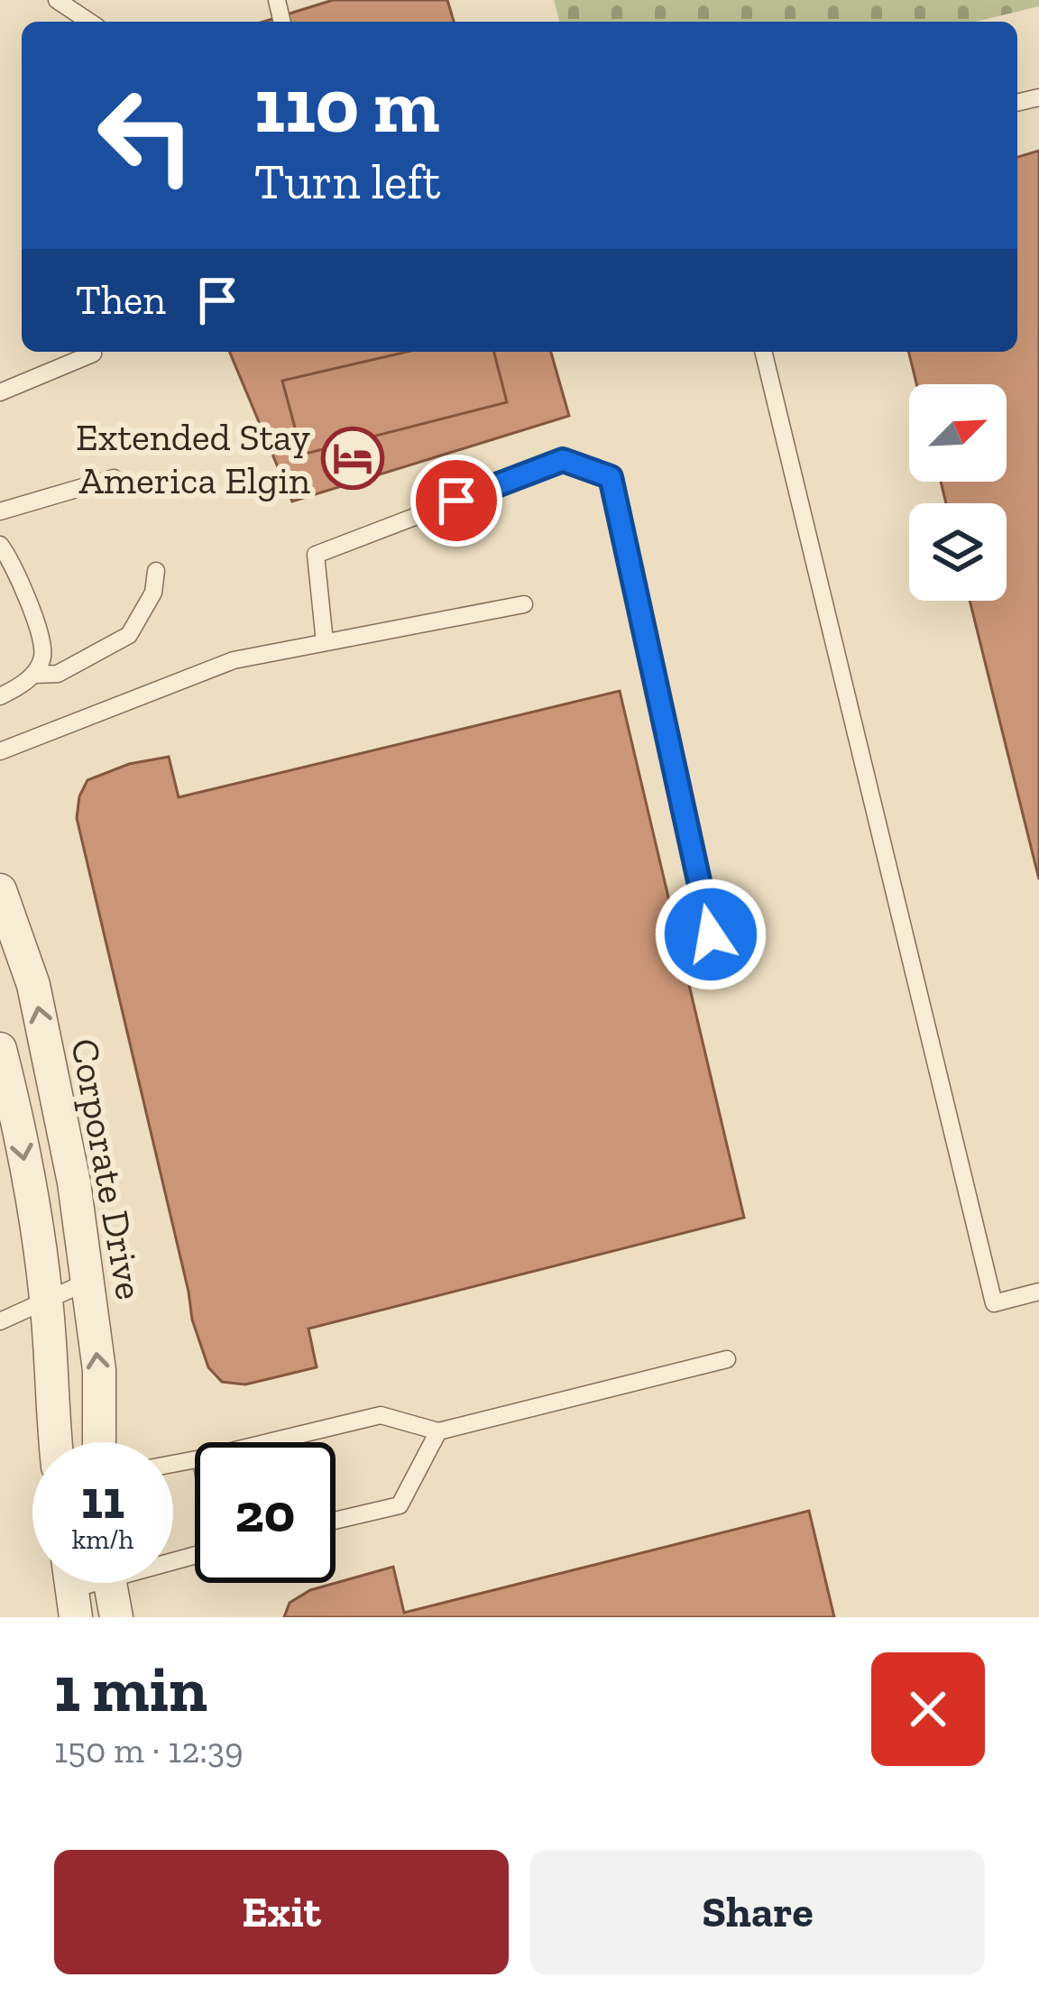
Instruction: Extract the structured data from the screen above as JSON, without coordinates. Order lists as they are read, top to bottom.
{
  "streets": {
    "street": ["Corporate Drive"]
  },
  "places": {
    "hotel": ["Extended Stay America Elgin"]
  },
  "north": "top right",
  "page": {
    "turn": ["110 m", "Turn left"],
    "then": "Then",
    "speed": "11 km/h",
    "limit": "20",
    "heading": ["1 min", "150 m · 12:39"],
    "buttons": ["Exit", "Share"]
  }
}
